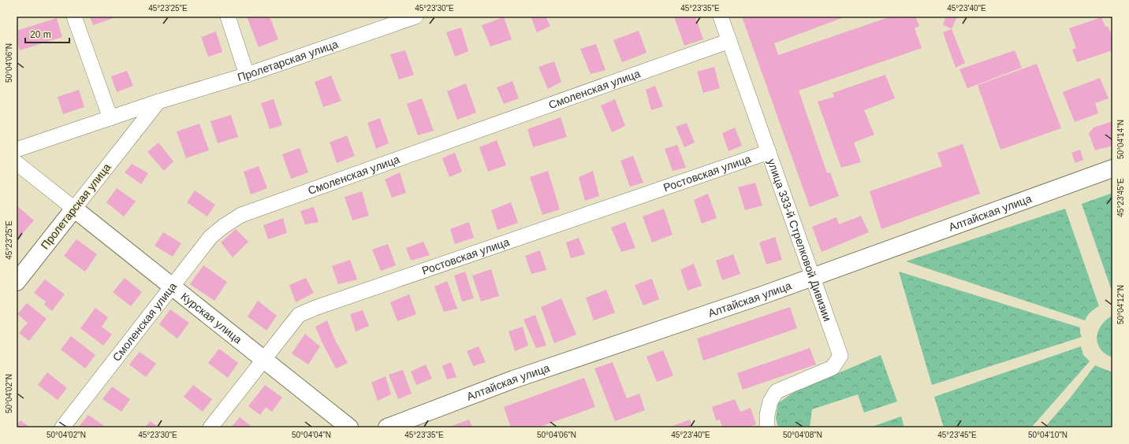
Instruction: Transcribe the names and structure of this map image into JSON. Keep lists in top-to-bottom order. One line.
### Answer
{"streets":{"street":["Пролетарская улица","Смоленская улица","Ростовская улица","Алтайская улица","улица 333-й Стрелковой Дивизии","Курская улица"]},"crossings":[["Пролетарская улица","Курская улица"],["Смоленская улица","улица 333-й Стрелковой Дивизии"],["Смоленская улица","Курская улица"],["Ростовская улица","улица 333-й Стрелковой Дивизии"],["Ростовская улица","Курская улица"],["Алтайская улица","улица 333-й Стрелковой Дивизии"]],"scale_bar":"20 m","coordinates":["45°23'25\"E","45°23'30\"E","45°23'35\"E","45°23'40\"E","50°04'06\"N","50°04'14\"N","45°23'45\"E","50°04'12\"N","50°04'02\"N","50°04'04\"N","50°04'08\"N","50°04'10\"N"]}
